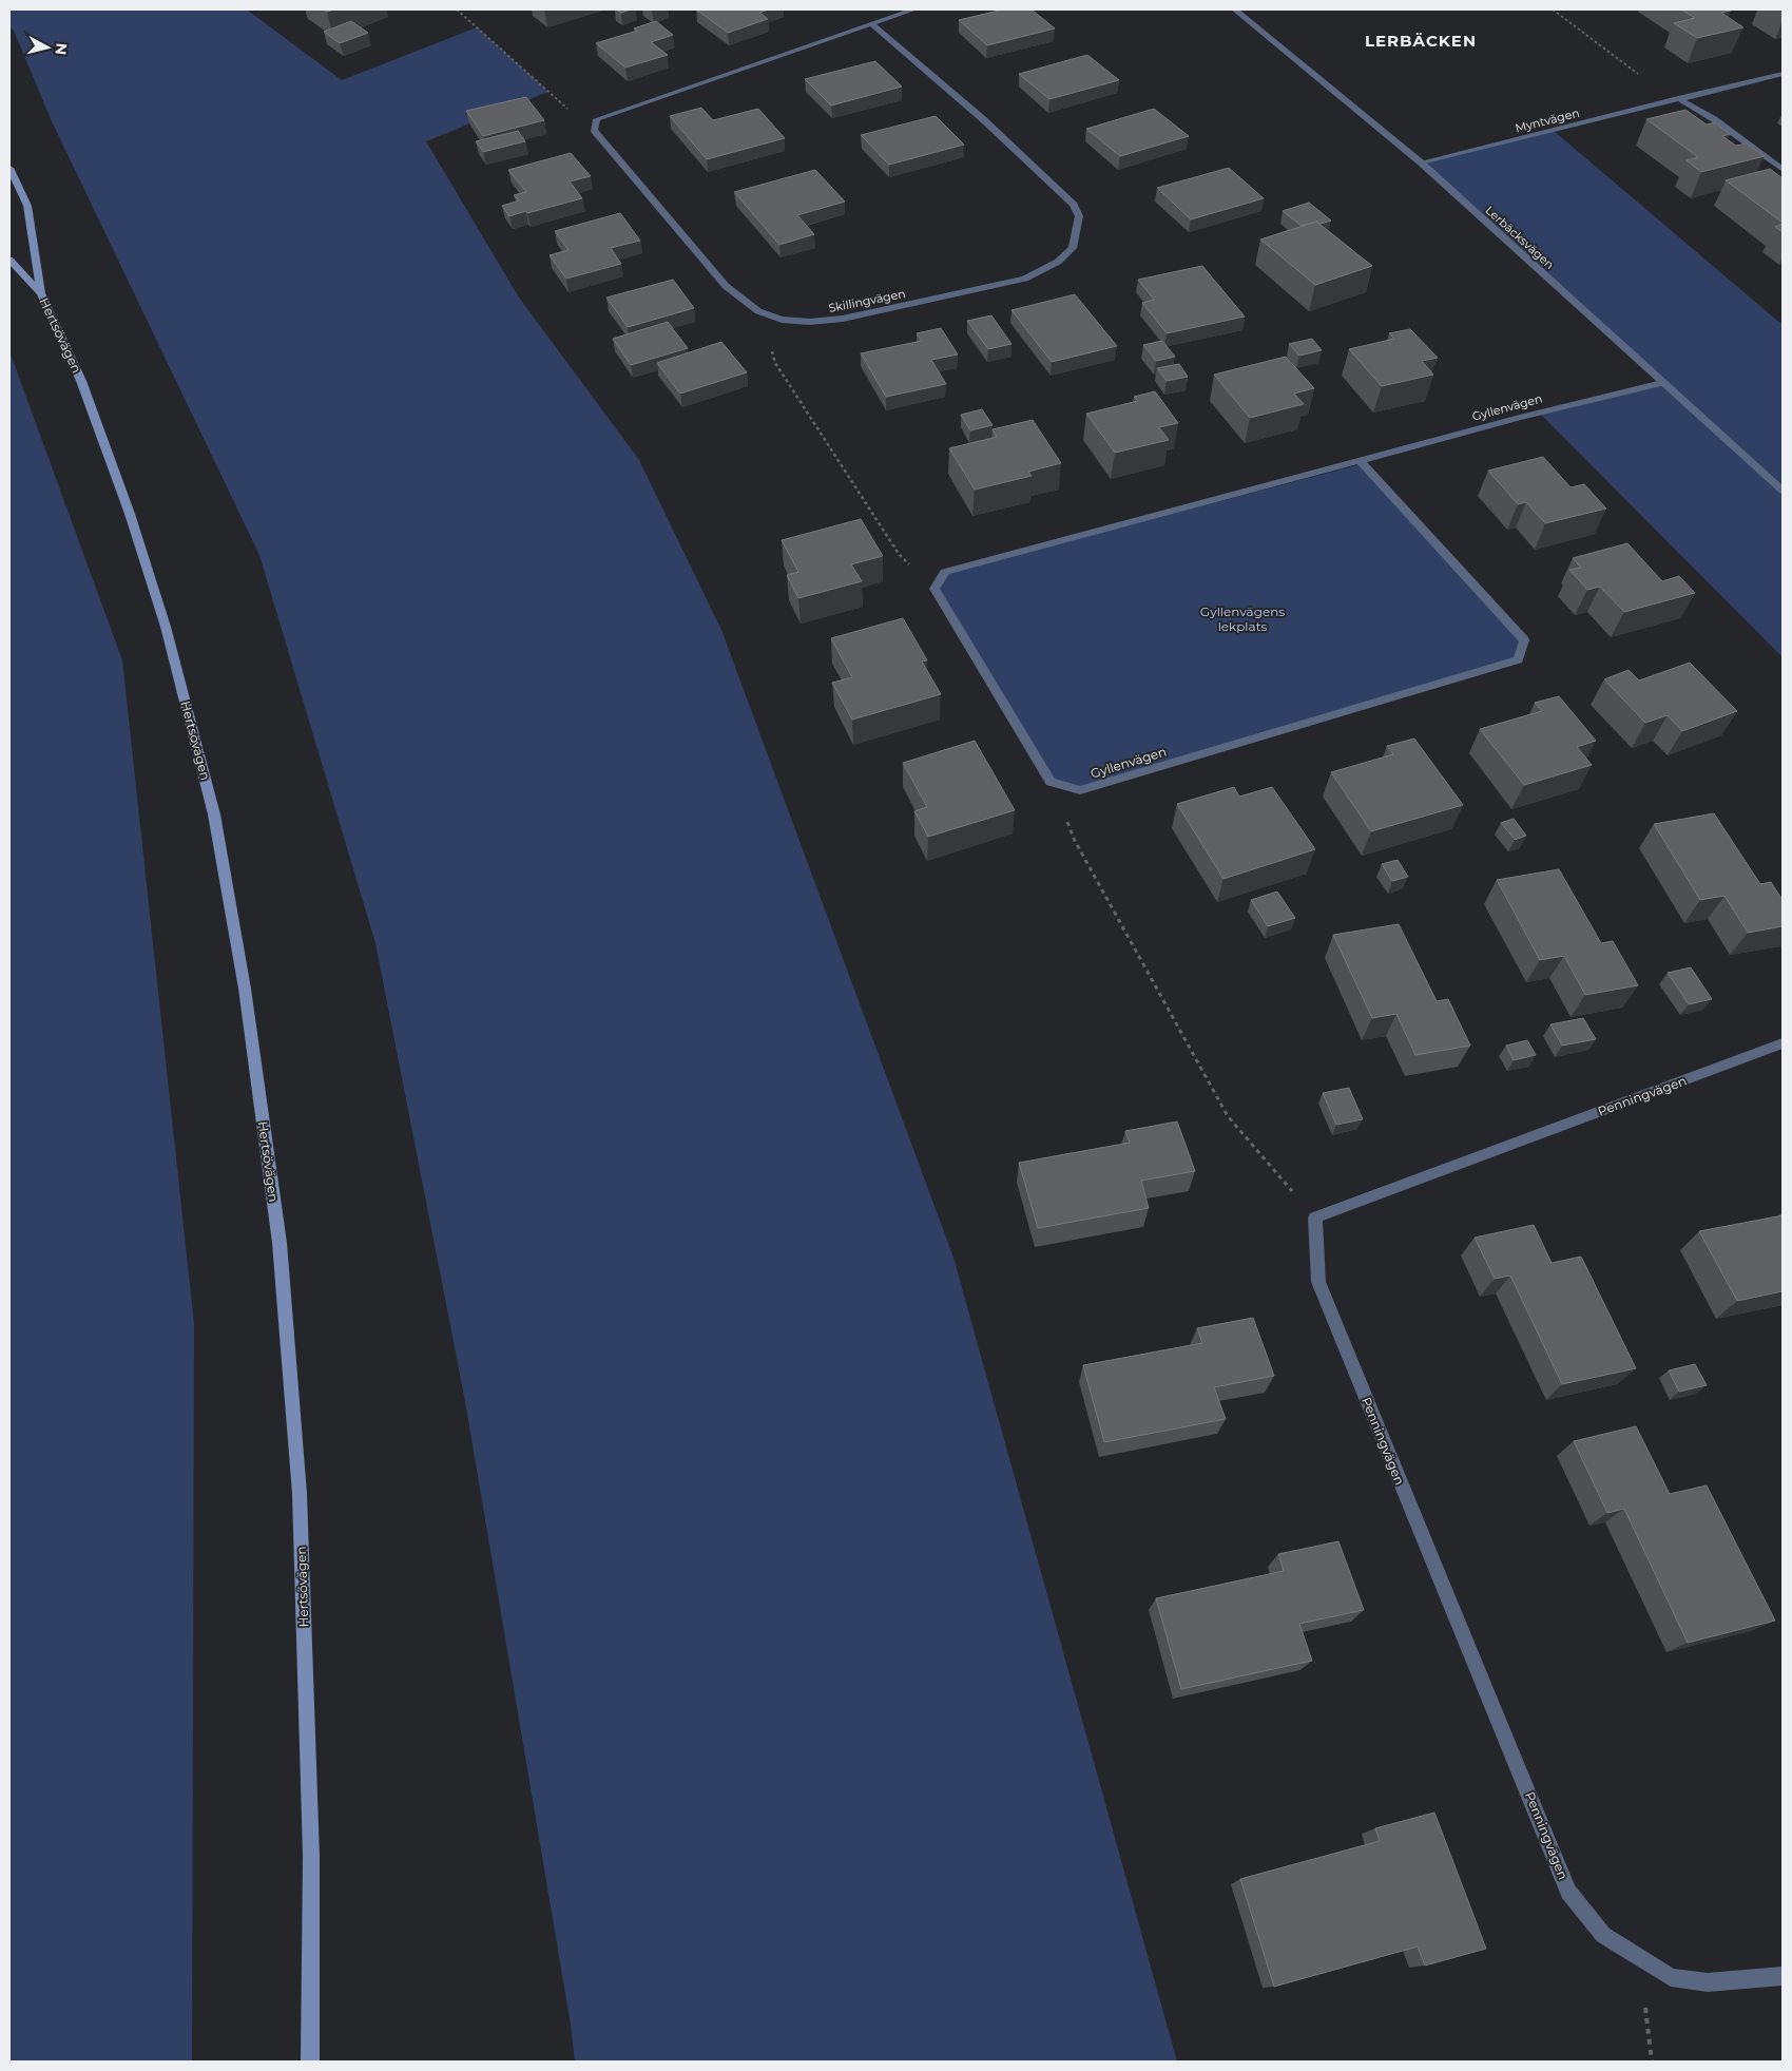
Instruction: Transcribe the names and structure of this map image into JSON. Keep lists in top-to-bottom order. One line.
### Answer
{"streets":{"main road":["Hertsövägen"],"street":["Myntvägen","Lerbäcksvägen","Skillingvägen","Gyllenvägen","Penningvägen"]},"crossings":[["Myntvägen","Lerbäcksvägen"],["Lerbäcksvägen","Gyllenvägen"]],"districts":["LERBÄCKEN"],"parks":["Gyllenvägens lekplats"],"north":"right"}
